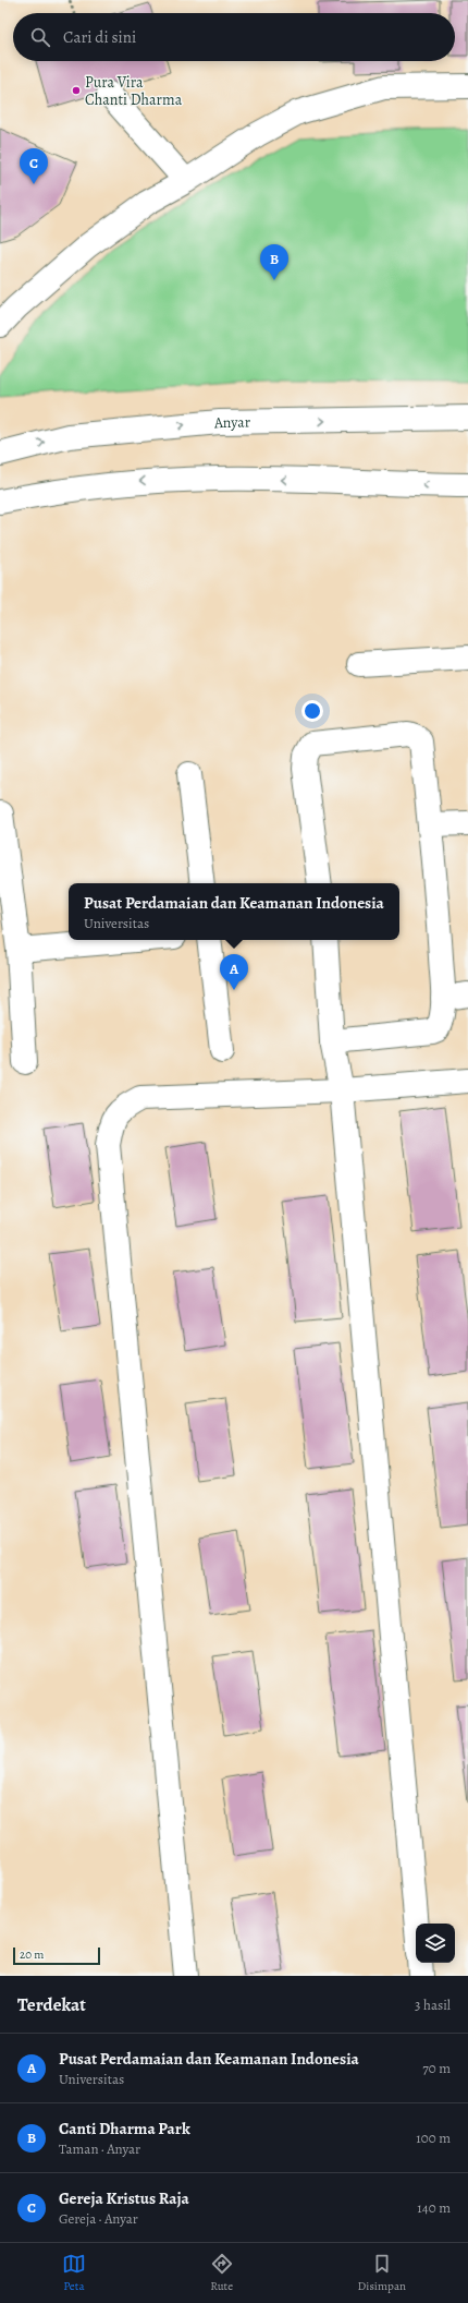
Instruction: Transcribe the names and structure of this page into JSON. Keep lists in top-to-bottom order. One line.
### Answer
{"streets":{"street":["Anyar"]},"places":["Pura Vira Chanti Dharma"],"scale_bar":"20 m","page":{"search":"Cari di sini","pins":["C","B","A"],"popup":["Pusat Perdamaian dan Keamanan Indonesia","Universitas"],"scale":"20 m","heading":["Terdekat","3 hasil"],"list":[{"mark":"A","name":"Pusat Perdamaian dan Keamanan Indonesia","note":"Universitas","value":"70 m"},{"mark":"B","name":"Canti Dharma Park","note":"Taman · Anyar","value":"100 m"},{"mark":"C","name":"Gereja Kristus Raja","note":"Gereja · Anyar","value":"140 m"}],"nav":["Peta","Rute","Disimpan"]}}
